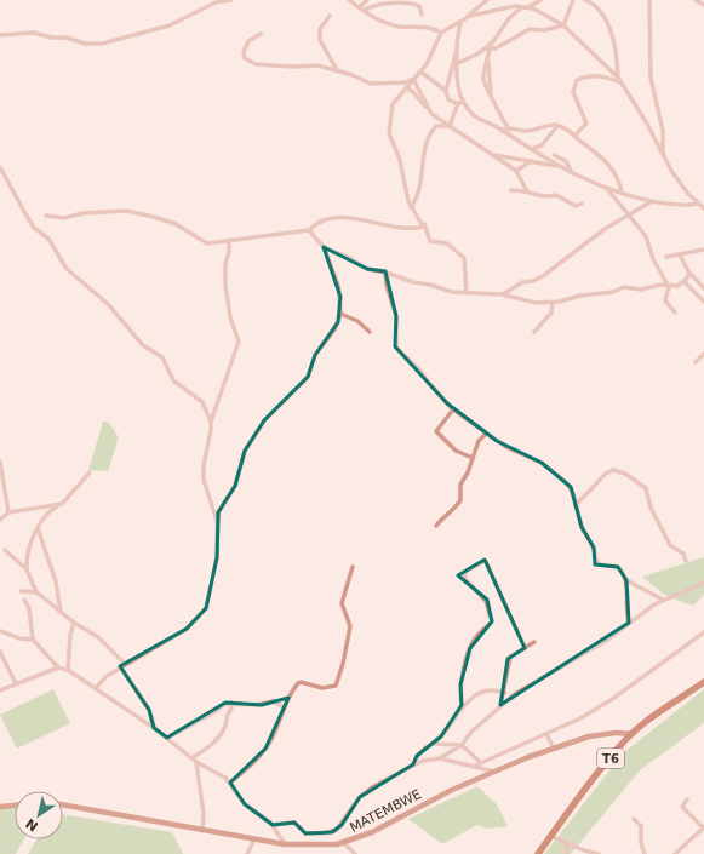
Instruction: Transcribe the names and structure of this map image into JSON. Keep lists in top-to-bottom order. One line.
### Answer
{"streets":{"highway":["T6"],"main road":["MATEMBWE"]},"crossings":[["T6","MATEMBWE"]],"north":"bottom left"}
